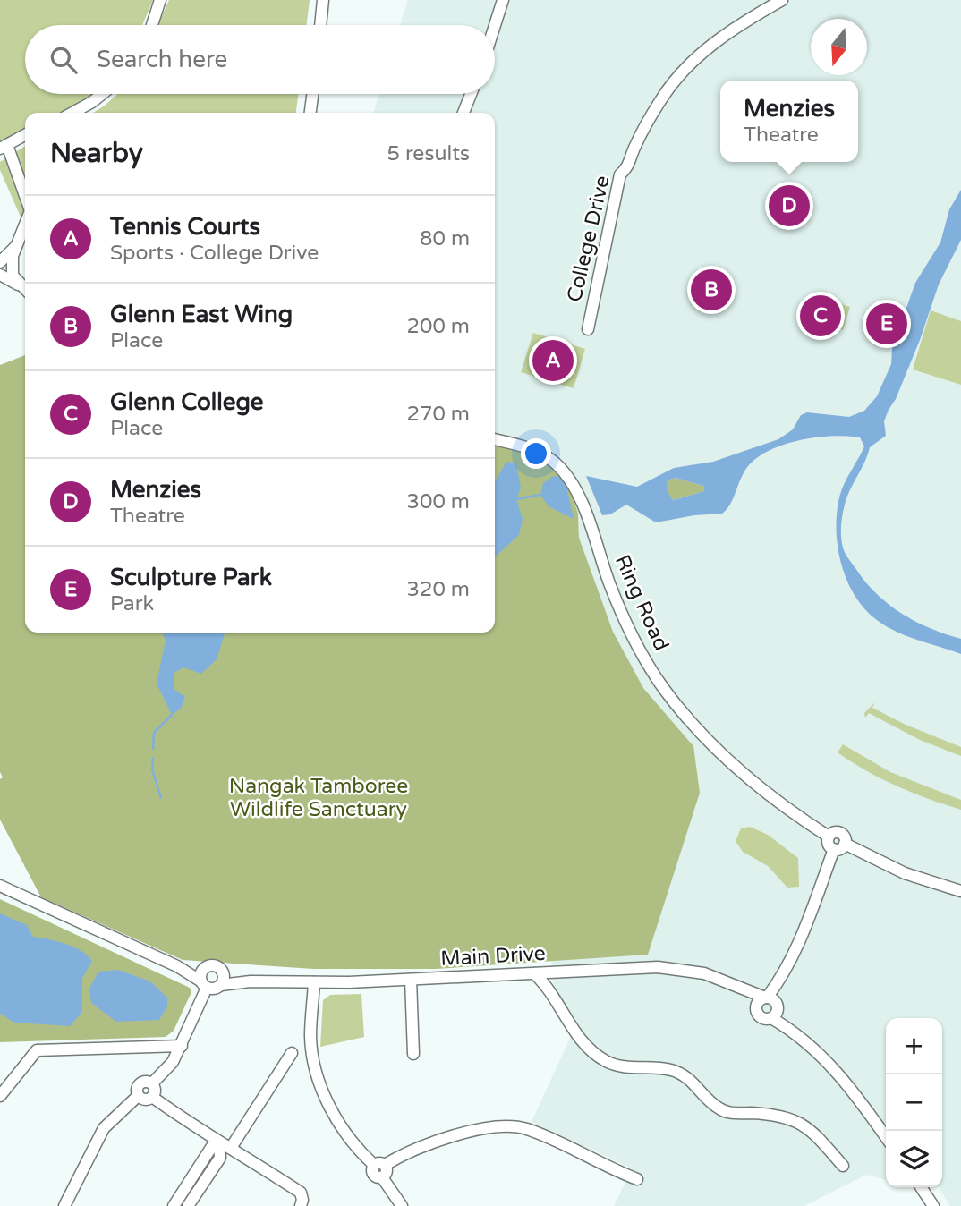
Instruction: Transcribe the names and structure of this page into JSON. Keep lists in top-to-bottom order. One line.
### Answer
{"streets":{"street":["College Drive","Ring Road","Main Drive"]},"parks":["Nangak Tamboree Wildlife Sanctuary"],"north":"bottom","page":{"search":"Search here","popup":["Menzies","Theatre"],"heading":["Nearby","5 results"],"pins":["D","B","C","E","A"],"list":[{"mark":"A","name":"Tennis Courts","note":"Sports · College Drive","value":"80 m"},{"mark":"B","name":"Glenn East Wing","note":"Place","value":"200 m"},{"mark":"C","name":"Glenn College","note":"Place","value":"270 m"},{"mark":"D","name":"Menzies","note":"Theatre","value":"300 m"},{"mark":"E","name":"Sculpture Park","note":"Park","value":"320 m"}],"map_buttons":["+","−"]}}
